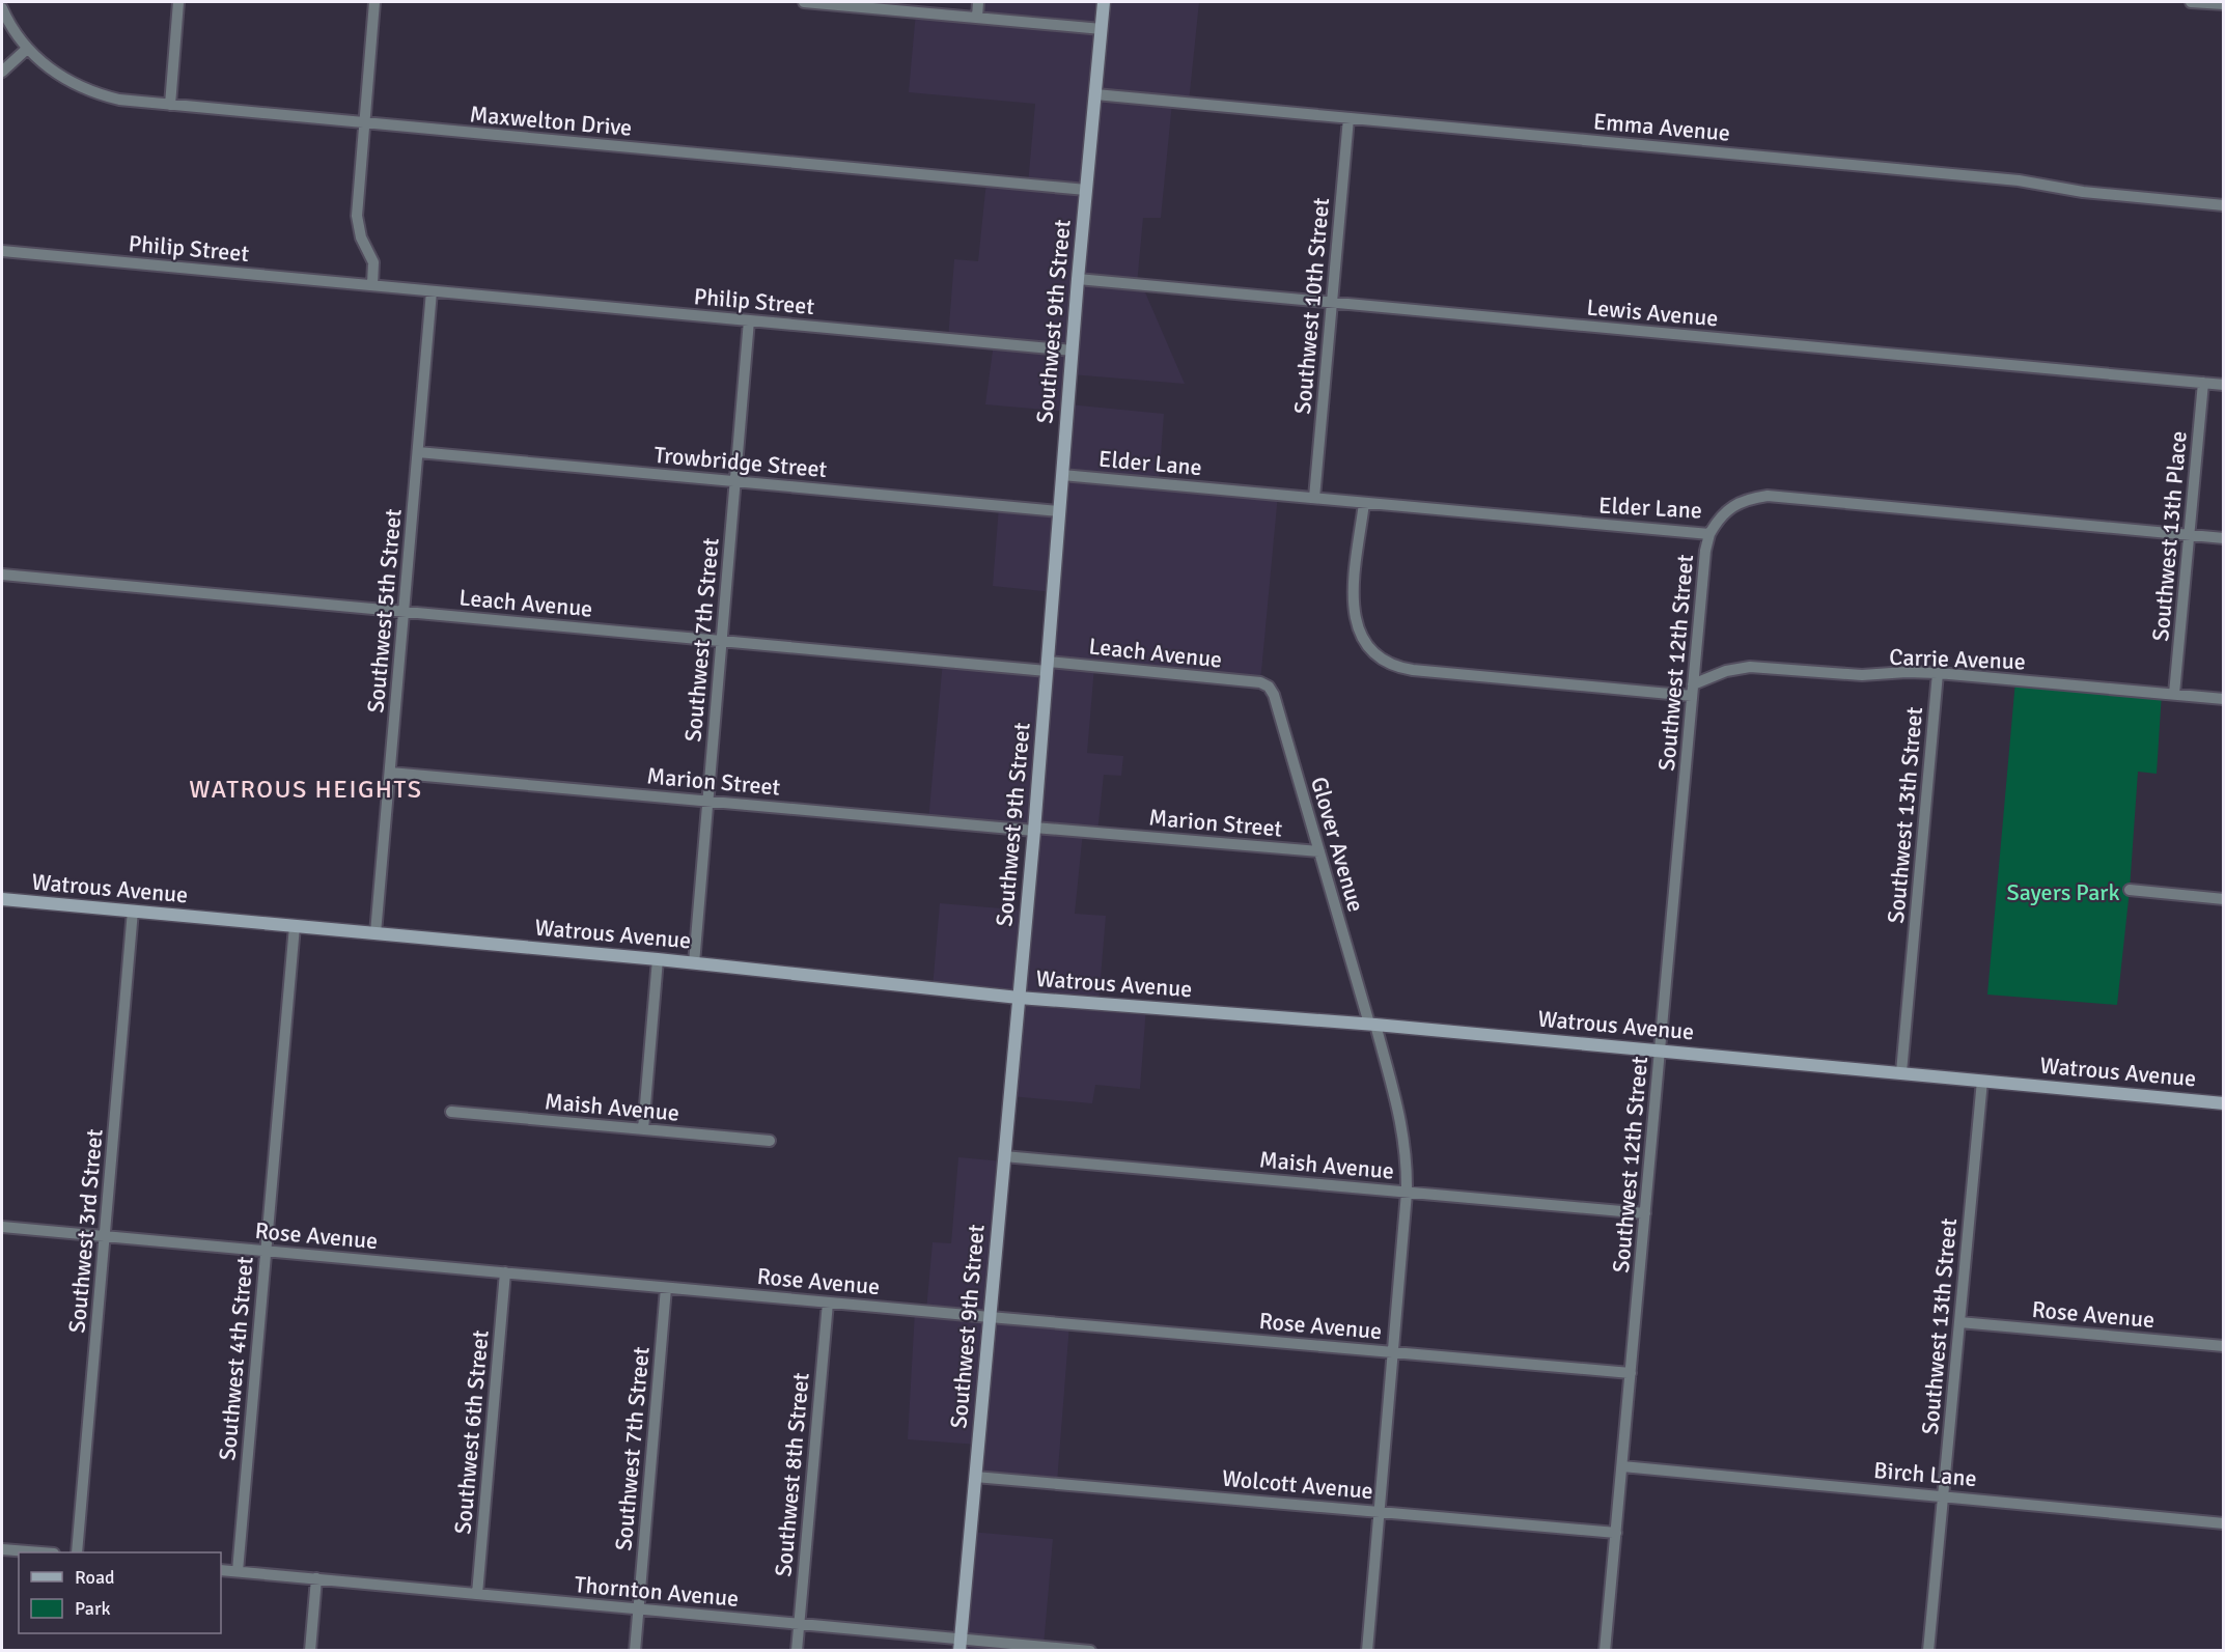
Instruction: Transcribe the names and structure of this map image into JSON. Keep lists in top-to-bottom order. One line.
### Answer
{"streets":{"street":["Maxwelton Drive","Emma Avenue","Philip Street","Southwest 10th Street","Lewis Avenue","Southwest 9th Street","Trowbridge Street","Elder Lane","Southwest 13th Place","Leach Avenue","Southwest 5th Street","Southwest 7th Street","Carrie Avenue","Southwest 12th Street","Marion Street","Southwest 13th Street","Glover Avenue","Watrous Avenue","Maish Avenue","Southwest 3rd Street","Rose Avenue","Southwest 4th Street","Southwest 6th Street","Birch Lane","Southwest 8th Street","Wolcott Avenue","Thornton Avenue"]},"crossings":[["Maxwelton Drive","Southwest 9th Street"],["Emma Avenue","Southwest 10th Street"],["Emma Avenue","Southwest 9th Street"],["Philip Street","Southwest 9th Street"],["Philip Street","Southwest 5th Street"],["Philip Street","Southwest 7th Street"],["Southwest 10th Street","Lewis Avenue"],["Southwest 10th Street","Elder Lane"],["Lewis Avenue","Southwest 9th Street"],["Lewis Avenue","Southwest 13th Place"],["Southwest 9th Street","Trowbridge Street"],["Southwest 9th Street","Elder Lane"],["Southwest 9th Street","Leach Avenue"],["Southwest 9th Street","Marion Street"],["Southwest 9th Street","Watrous Avenue"],["Southwest 9th Street","Maish Avenue"],["Southwest 9th Street","Rose Avenue"],["Southwest 9th Street","Wolcott Avenue"],["Southwest 9th Street","Thornton Avenue"],["Trowbridge Street","Southwest 5th Street"],["Trowbridge Street","Southwest 7th Street"],["Elder Lane","Southwest 13th Place"],["Elder Lane","Carrie Avenue"],["Elder Lane","Southwest 12th Street"],["Southwest 13th Place","Carrie Avenue"],["Leach Avenue","Southwest 5th Street"],["Leach Avenue","Southwest 7th Street"],["Leach Avenue","Glover Avenue"],["Southwest 5th Street","Marion Street"],["Southwest 5th Street","Watrous Avenue"],["Southwest 7th Street","Marion Street"],["Southwest 7th Street","Watrous Avenue"],["Southwest 7th Street","Rose Avenue"],["Southwest 7th Street","Thornton Avenue"],["Carrie Avenue","Southwest 12th Street"],["Carrie Avenue","Southwest 13th Street"],["Southwest 12th Street","Watrous Avenue"],["Southwest 12th Street","Maish Avenue"],["Southwest 12th Street","Rose Avenue"],["Southwest 12th Street","Birch Lane"],["Southwest 12th Street","Wolcott Avenue"],["Marion Street","Glover Avenue"],["Southwest 13th Street","Watrous Avenue"],["Southwest 13th Street","Rose Avenue"],["Southwest 13th Street","Birch Lane"],["Glover Avenue","Watrous Avenue"],["Glover Avenue","Maish Avenue"],["Glover Avenue","Rose Avenue"],["Glover Avenue","Wolcott Avenue"],["Watrous Avenue","Southwest 3rd Street"],["Watrous Avenue","Southwest 4th Street"],["Southwest 3rd Street","Rose Avenue"],["Rose Avenue","Southwest 4th Street"],["Rose Avenue","Southwest 6th Street"],["Rose Avenue","Southwest 8th Street"],["Southwest 4th Street","Thornton Avenue"],["Southwest 6th Street","Thornton Avenue"],["Southwest 8th Street","Thornton Avenue"]],"districts":["WATROUS HEIGHTS"],"parks":["Sayers Park"],"legend":["Road","Park"]}
